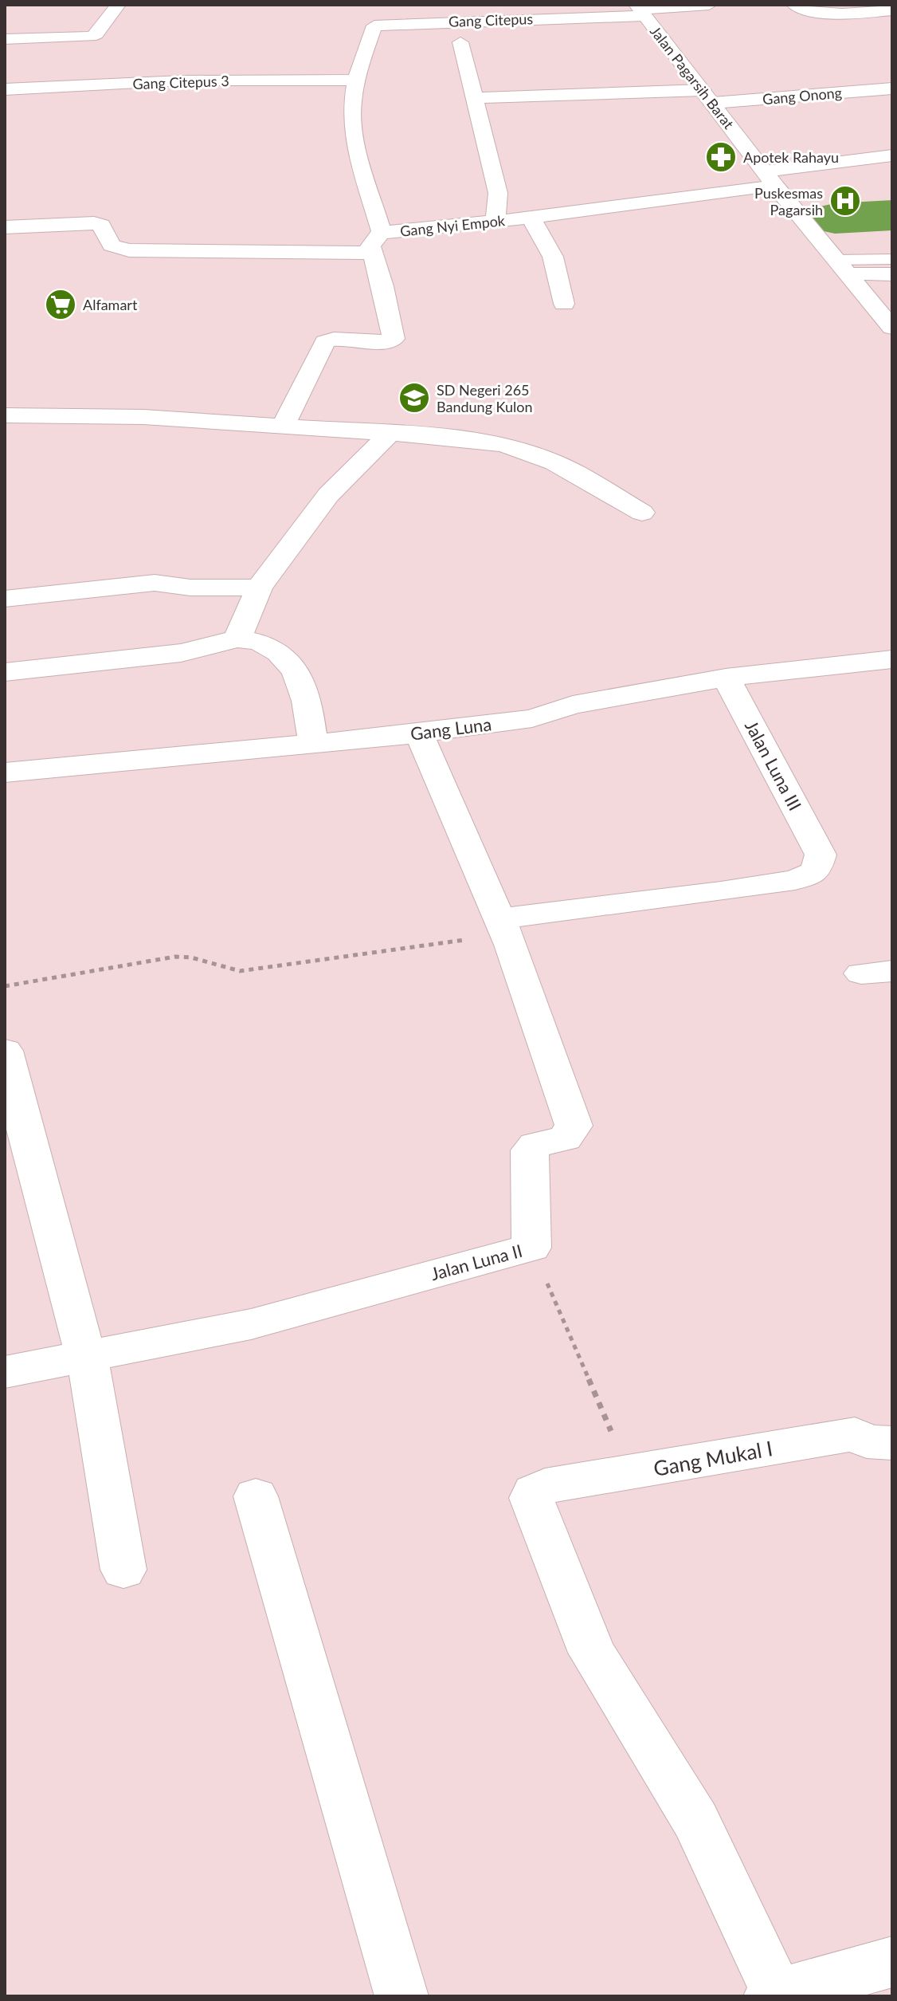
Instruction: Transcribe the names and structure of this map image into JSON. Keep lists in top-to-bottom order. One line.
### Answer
{"streets":{"street":["Gang Citepus","Jalan Pagarsih Barat","Gang Citepus 3","Gang Onong","Gang Nyi Empok","Gang Luna","Jalan Luna III","Jalan Luna II","Gang Mukal I"]},"crossings":[["Gang Citepus","Jalan Pagarsih Barat"],["Jalan Pagarsih Barat","Gang Onong"],["Jalan Pagarsih Barat","Gang Nyi Empok"],["Gang Luna","Jalan Luna III"],["Gang Luna","Jalan Luna II"],["Jalan Luna III","Jalan Luna II"]],"places":{"pharmacy":["Apotek Rahayu"],"hospital":["Puskesmas Pagarsih"],"supermarket":["Alfamart"],"school or university":["SD Negeri 265 Bandung Kulon"]}}
